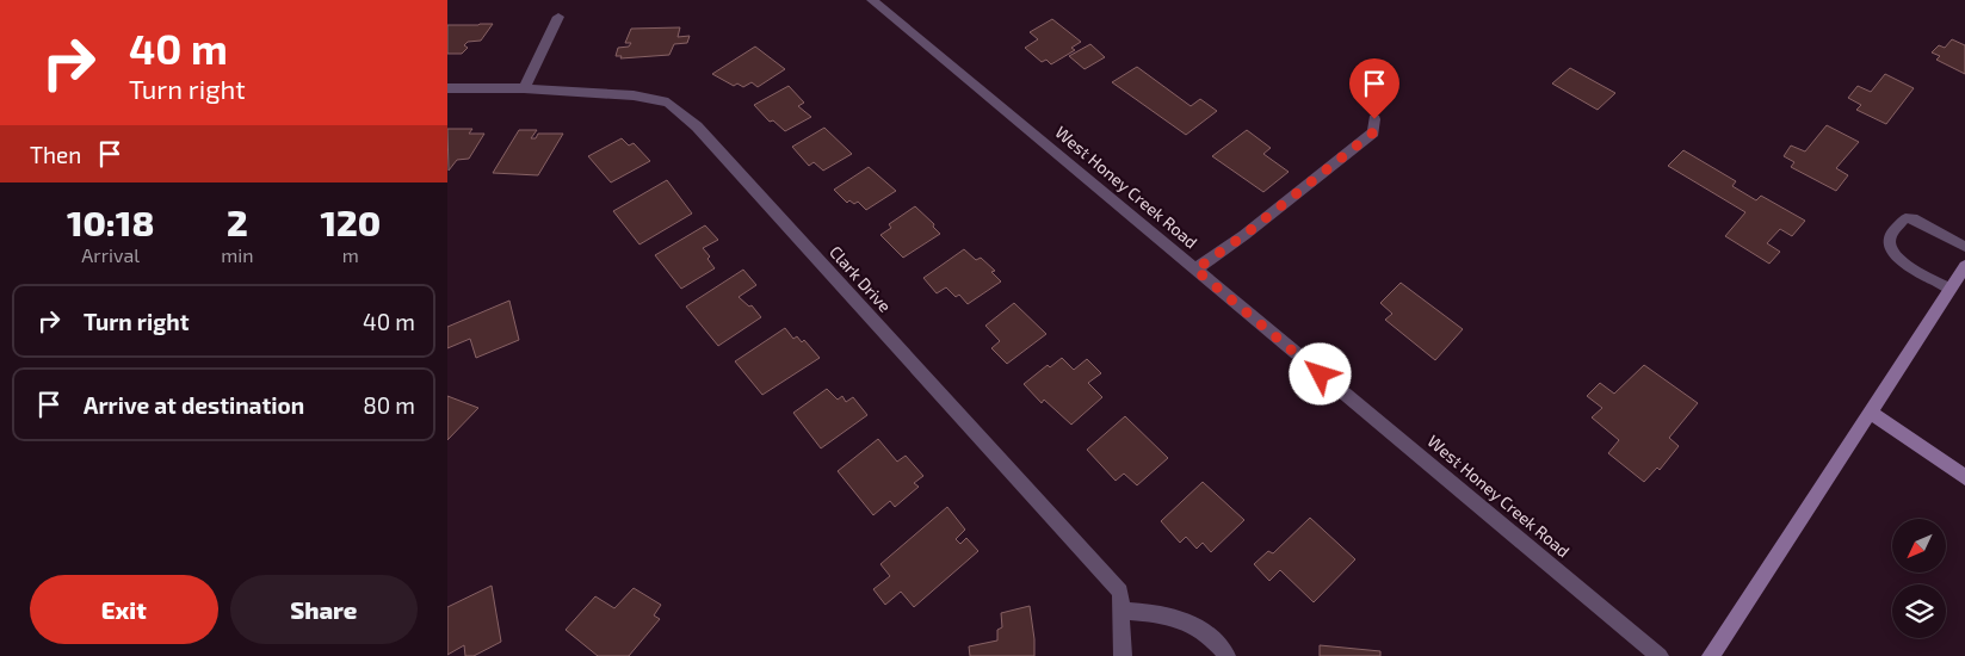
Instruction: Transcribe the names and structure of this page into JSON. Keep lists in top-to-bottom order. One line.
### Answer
{"streets":{"street":["West Honey Creek Road","Clark Drive"]},"north":"bottom left","page":{"turn":["40 m","Turn right"],"then":"Then","eta":["10:18","Arrival","2","min","120","m"],"list":[{"name":"Turn right","value":"40 m"},{"name":"Arrive at destination","value":"80 m"}],"buttons":["Exit","Share"]}}
